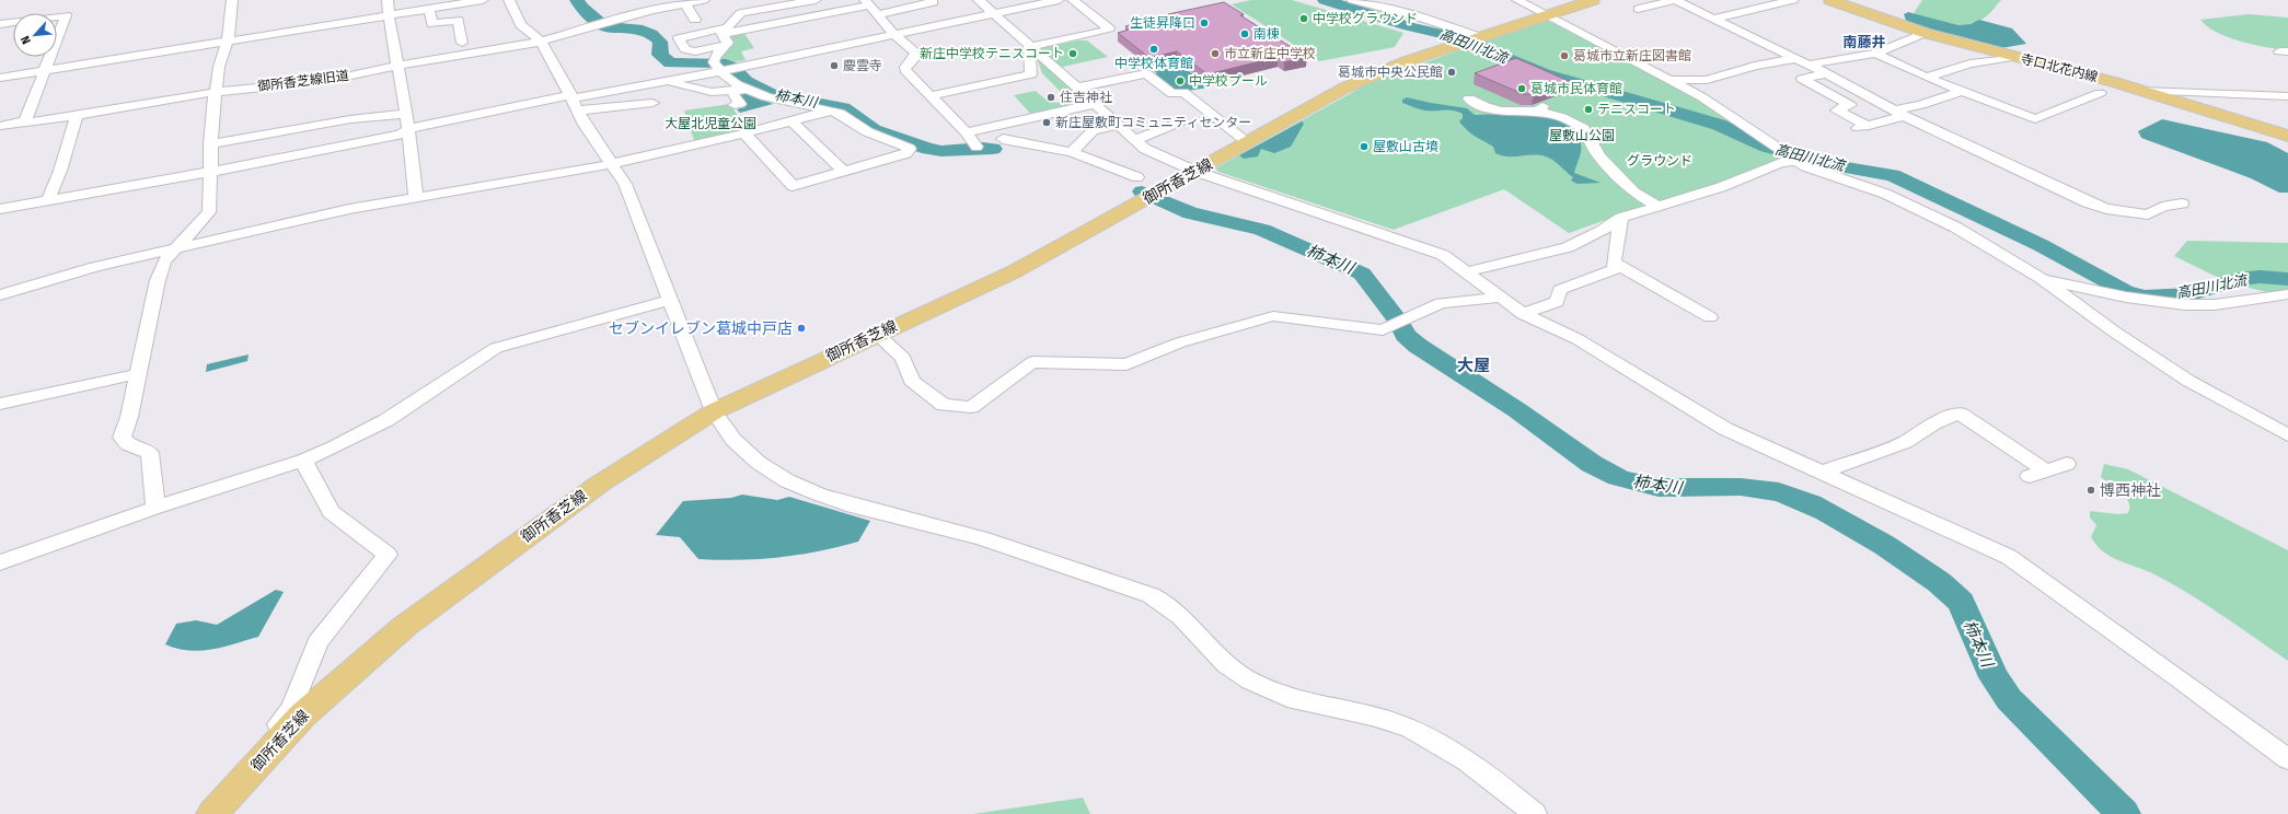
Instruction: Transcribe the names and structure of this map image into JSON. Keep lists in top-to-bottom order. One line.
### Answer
{"streets":{"main road":["寺口北花内線","御所香芝線"],"street":["御所香芝線旧道"]},"districts":["南藤井","大屋"],"water":["高田川北流","柿本川"],"parks":["大屋北児童公園","屋敷山公園","グラウンド"],"places":["中学校グラウンド","生徒昇降口","南棟","中学校体育館","新庄中学校テニスコート","市立新庄中学校","葛城市立新庄図書館","慶雲寺","葛城市中央公民館","中学校プール","葛城市民体育館","住吉神社","テニスコート","新庄屋敷町コミュニティセンター","屋敷山古墳","セブンイレブン葛城中戸店","博西神社"],"north":"bottom left"}
